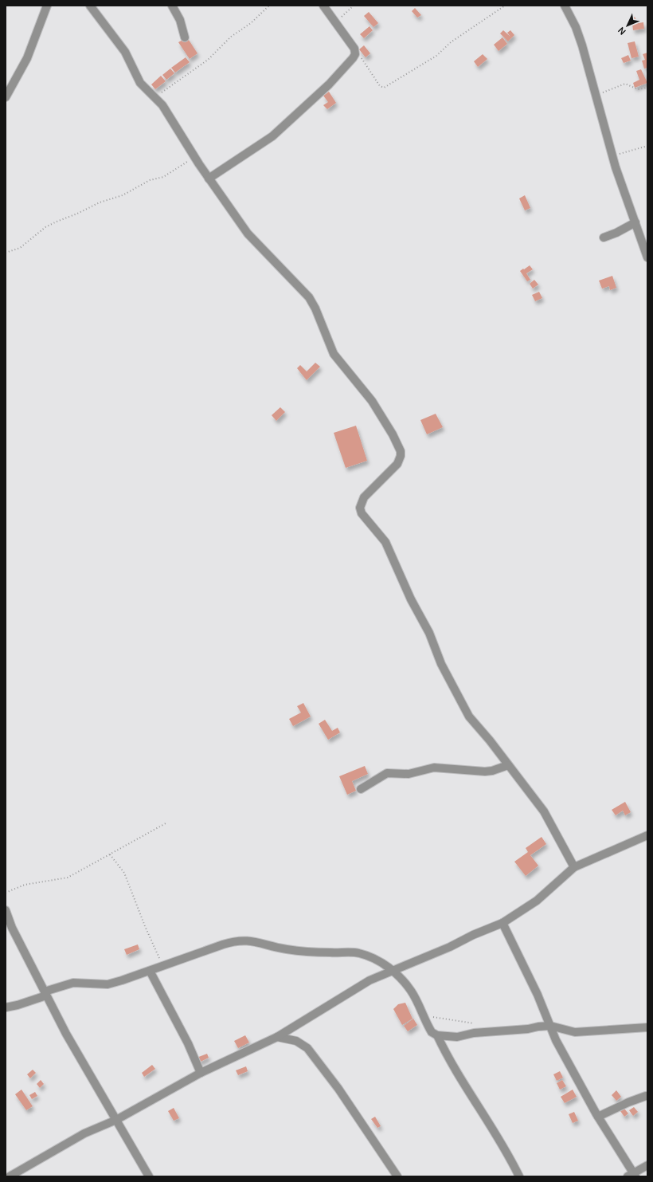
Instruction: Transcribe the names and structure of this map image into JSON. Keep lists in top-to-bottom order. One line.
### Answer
{"north":"bottom left"}
